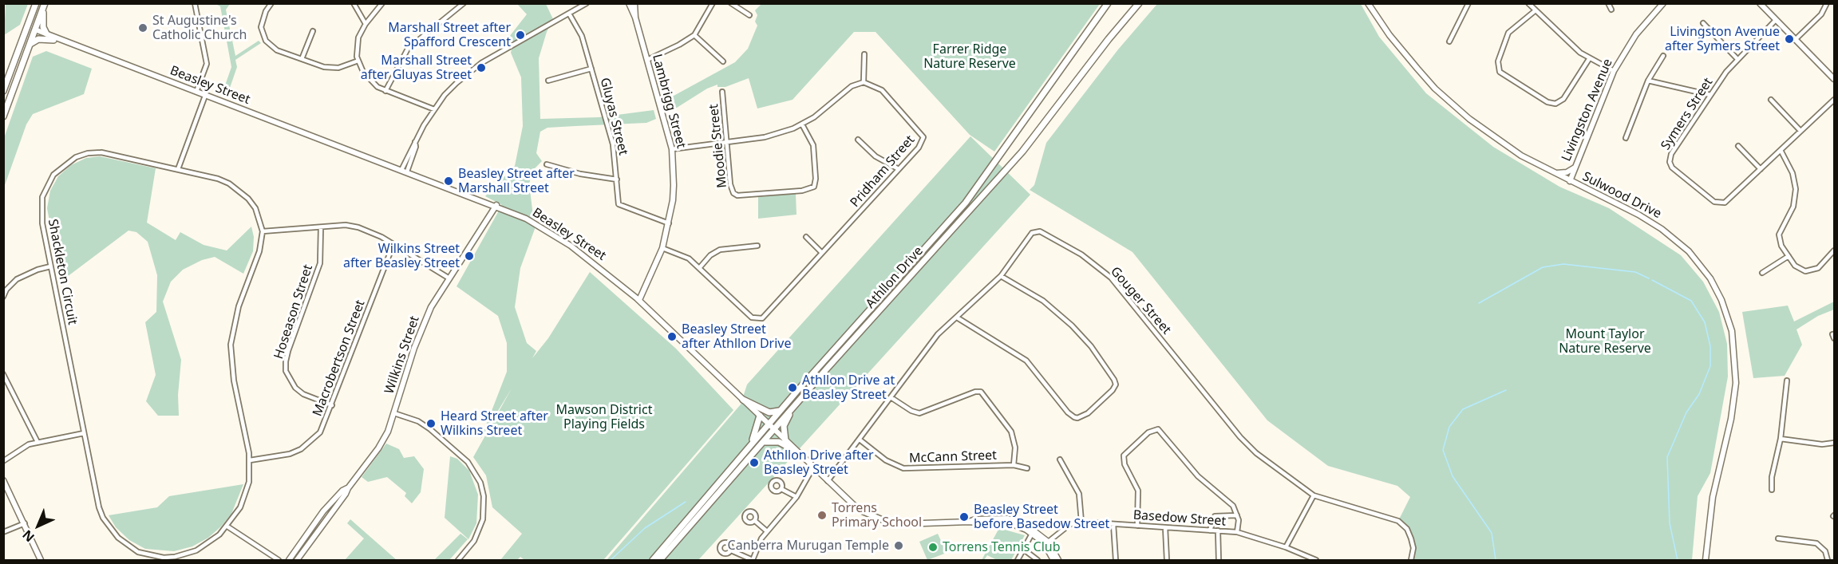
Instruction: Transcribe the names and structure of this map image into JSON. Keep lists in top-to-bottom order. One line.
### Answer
{"streets":{"main road":["Beasley Street","Lambrigg Street","Livingston Avenue","Sulwood Drive","Athllon Drive","Wilkins Street"],"street":["Symers Street","Gluyas Street","Moodie Street","Pridham Street","Shackleton Circuit","Gouger Street","Hoseason Street","Macrobertson Street","McCann Street","Basedow Street"]},"crossings":[["Beasley Street","Lambrigg Street"],["Beasley Street","Athllon Drive"],["Beasley Street","Gouger Street"],["Beasley Street","Wilkins Street"],["Lambrigg Street","Gluyas Street"],["Lambrigg Street","Pridham Street"],["Livingston Avenue","Sulwood Drive"],["Shackleton Circuit","Macrobertson Street"],["Gouger Street","McCann Street"],["Hoseason Street","Macrobertson Street"]],"parks":["Farrer Ridge Nature Reserve","Mount Taylor Nature Reserve","Mawson District Playing Fields"],"places":["St Augustine's Catholic Church","Marshall Street after Spafford Crescent","Livingston Avenue after Symers Street","Marshall Street after Gluyas Street","Beasley Street after Marshall Street","Wilkins Street after Beasley Street","Beasley Street after Athllon Drive","Athllon Drive at Beasley Street","Heard Street after Wilkins Street","Athllon Drive after Beasley Street","Torrens Primary School","Beasley Street before Basedow Street","Canberra Murugan Temple","Torrens Tennis Club"],"north":"bottom left"}
